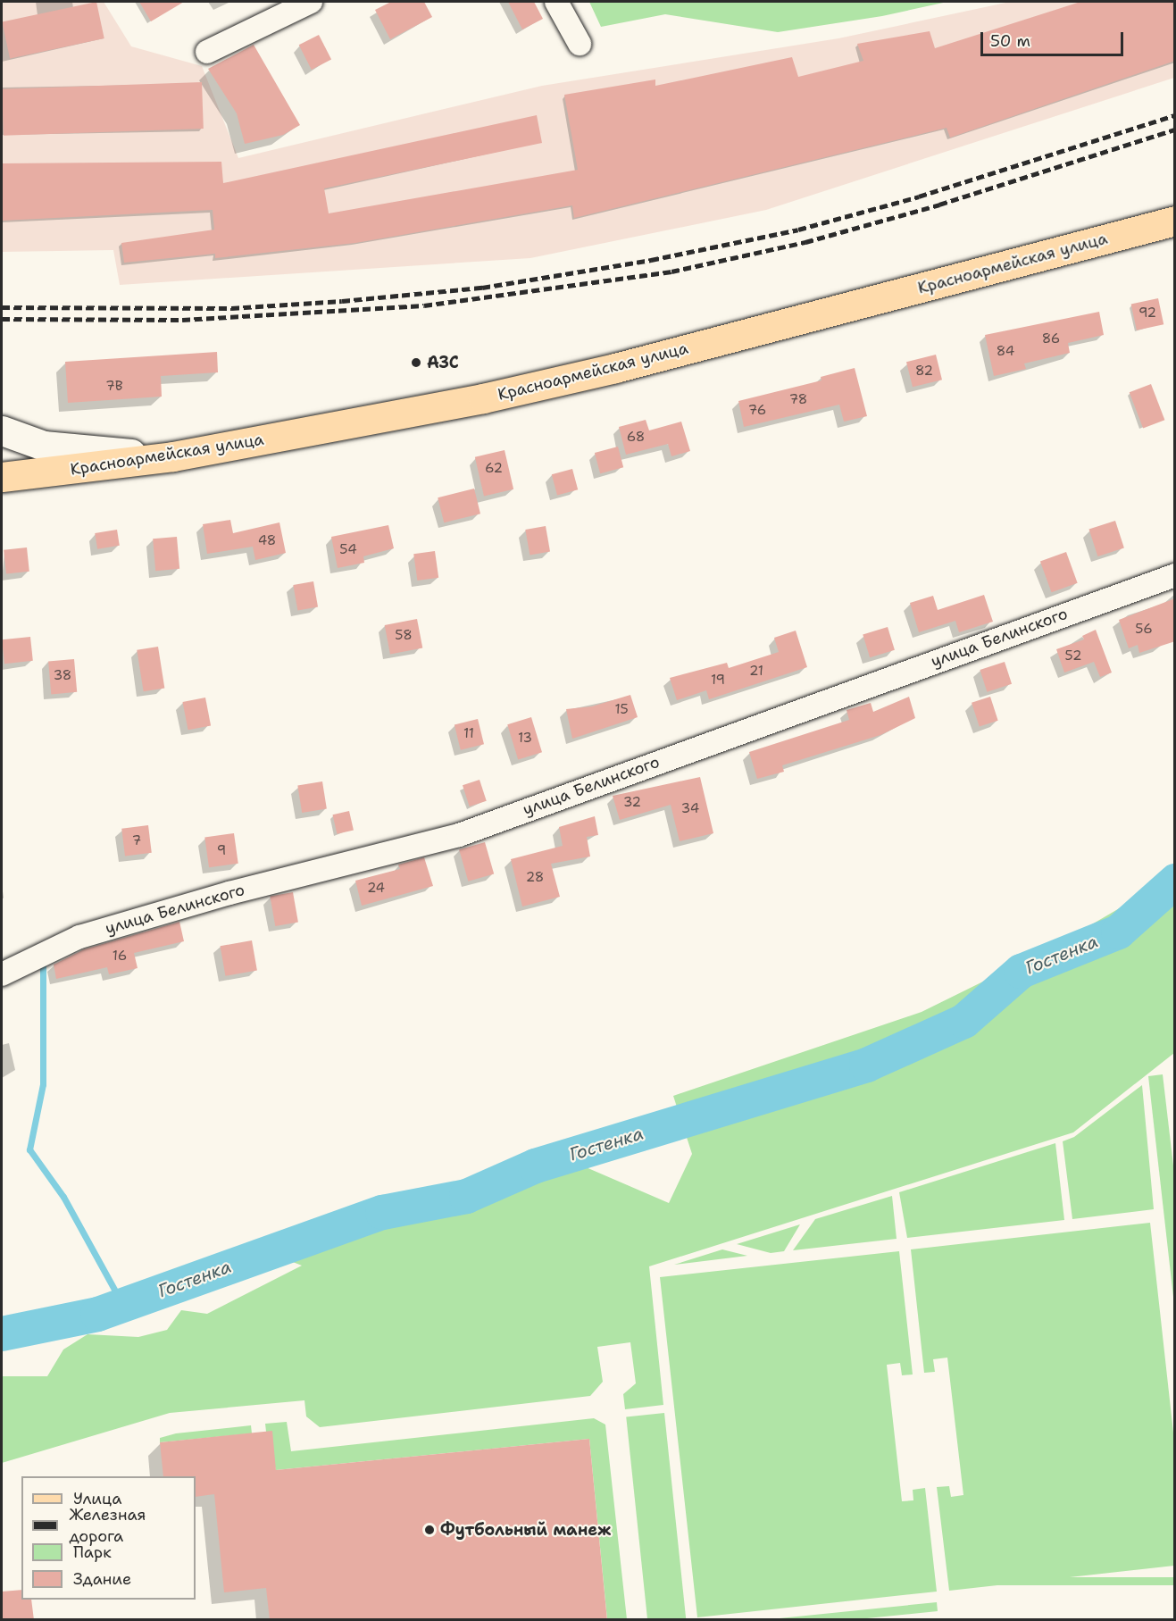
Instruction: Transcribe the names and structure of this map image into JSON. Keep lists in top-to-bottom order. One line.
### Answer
{"streets":{"main road":["Красноармейская улица"],"street":["улица Белинского"]},"water":["Гостенка"],"places":["АЗС","Футбольный манеж"],"house_numbers":["92","86","84","82","7В","78","76","68","62","48","54","56","58","52","21","38","19","15","11","13","32","34","7","9","28","24","16"],"legend":["Улица","Железная дорога","Парк","Здание"],"scale_bar":"50 m"}
